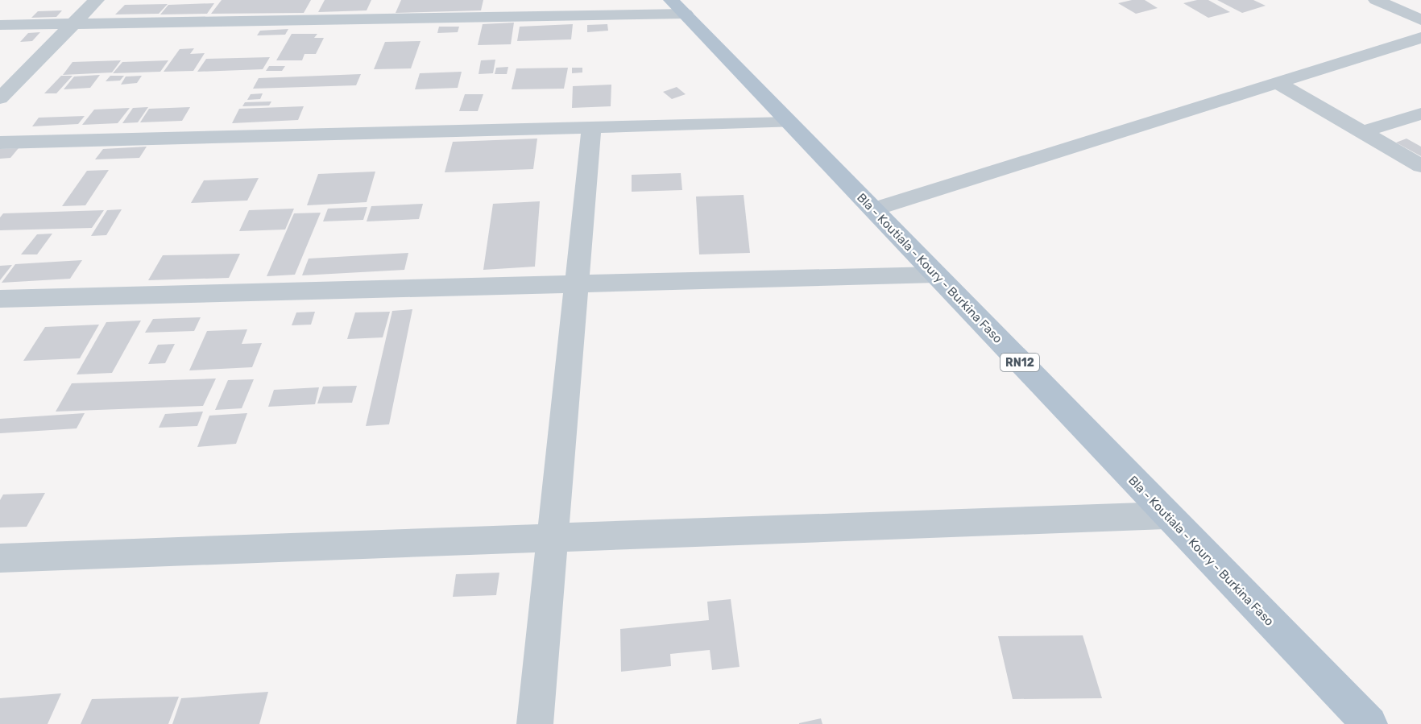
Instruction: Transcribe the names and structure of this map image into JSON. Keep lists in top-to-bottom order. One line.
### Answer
{"streets":{"main road":["Bla - Koutiala - Koury - Burkina Faso","RN12"]}}
